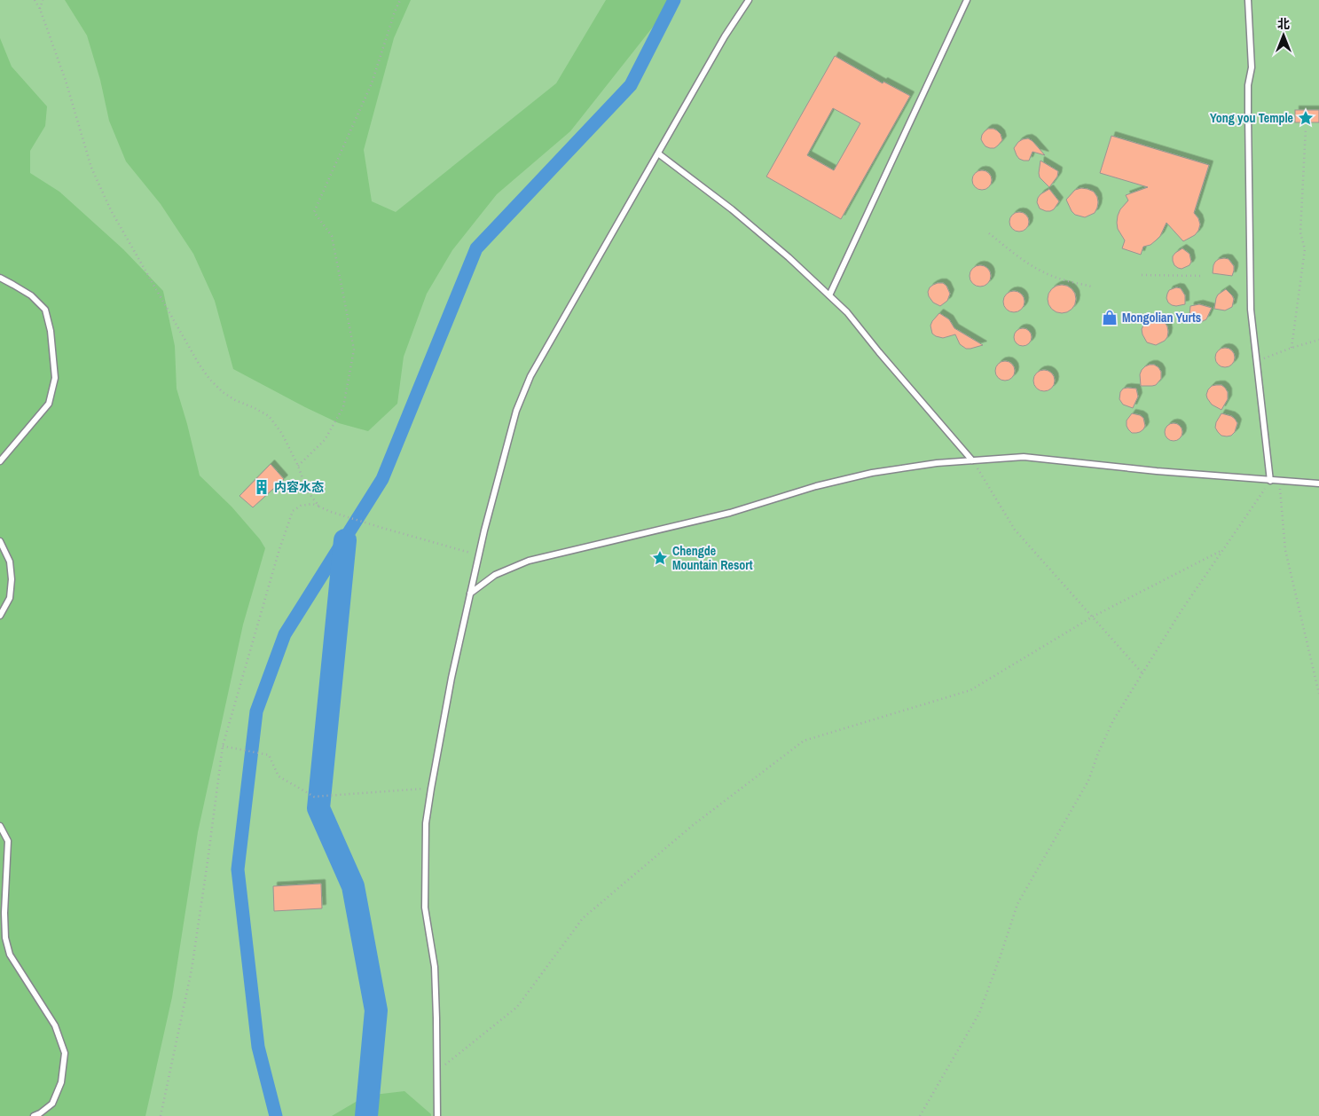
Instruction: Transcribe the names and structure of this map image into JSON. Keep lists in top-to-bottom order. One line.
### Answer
{"places":{"place":["Yong you Temple","Chengde Mountain Resort"],"shop":["Mongolian Yurts"],"building":["内容水态"]},"north":"top"}
